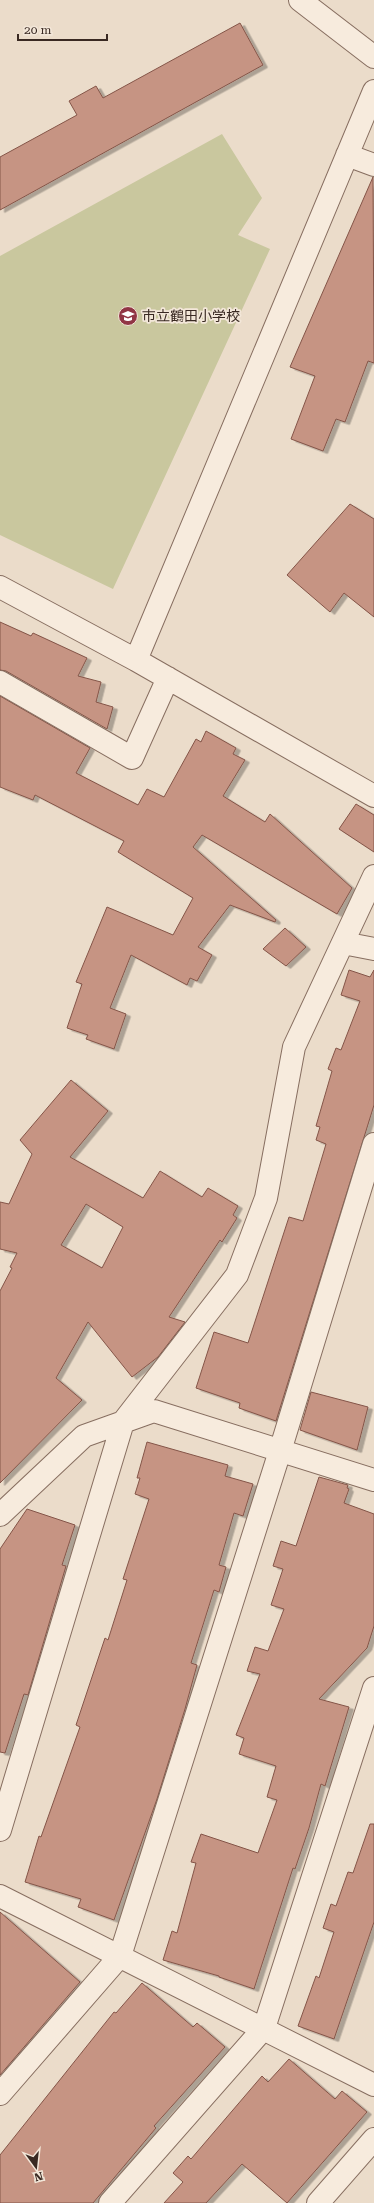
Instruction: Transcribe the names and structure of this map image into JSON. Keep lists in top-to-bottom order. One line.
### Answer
{"places":{"school or university":["市立鶴田小学校"]},"scale_bar":"20 m","north":"bottom"}
